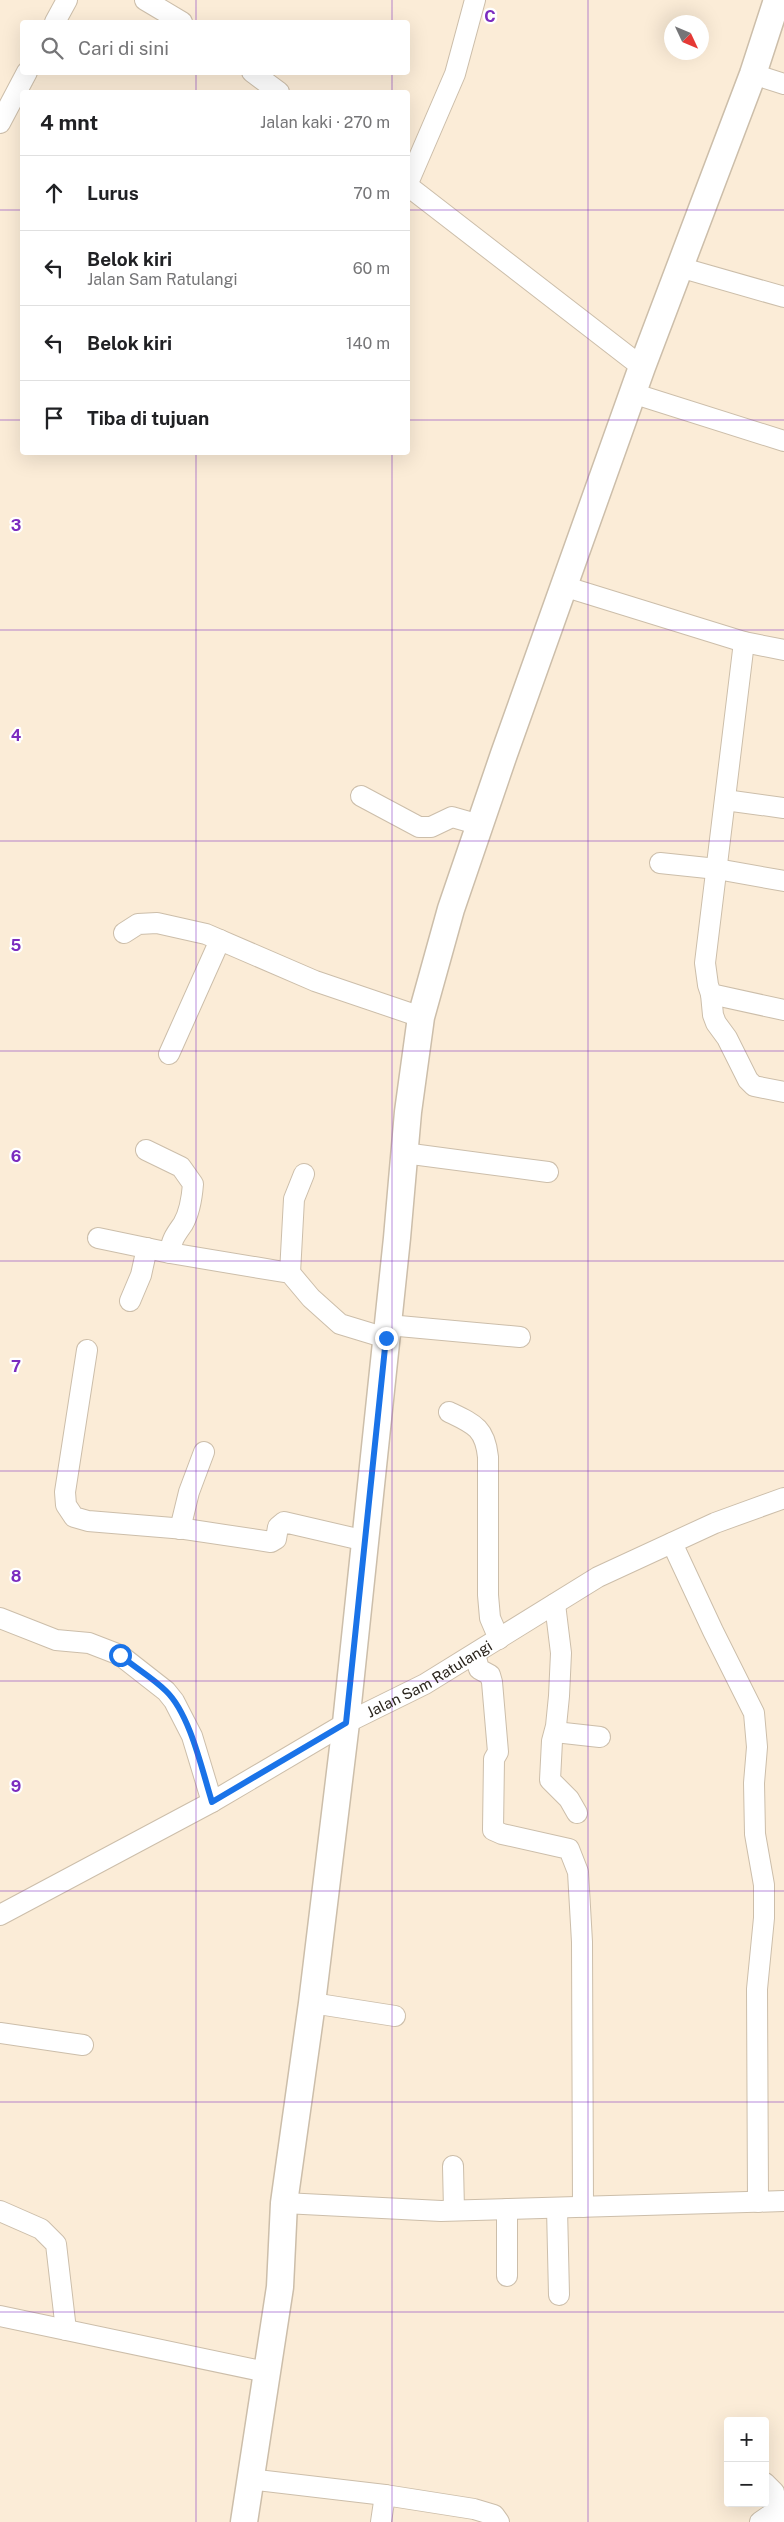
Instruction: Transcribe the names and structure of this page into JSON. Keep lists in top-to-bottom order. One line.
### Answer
{"streets":{"street":["Jalan Sam Ratulangi"]},"north":"bottom right","page":{"search":"Cari di sini","heading":["4 mnt","Jalan kaki · 270 m"],"list":[["Lurus","70 m"],["Belok kiri","Jalan Sam Ratulangi","60 m"],["Belok kiri","140 m"],"Tiba di tujuan"],"map_buttons":["+","−"]},"grid":{"columns":["C"],"rows":["3","4","5","6","7","8","9"]}}
